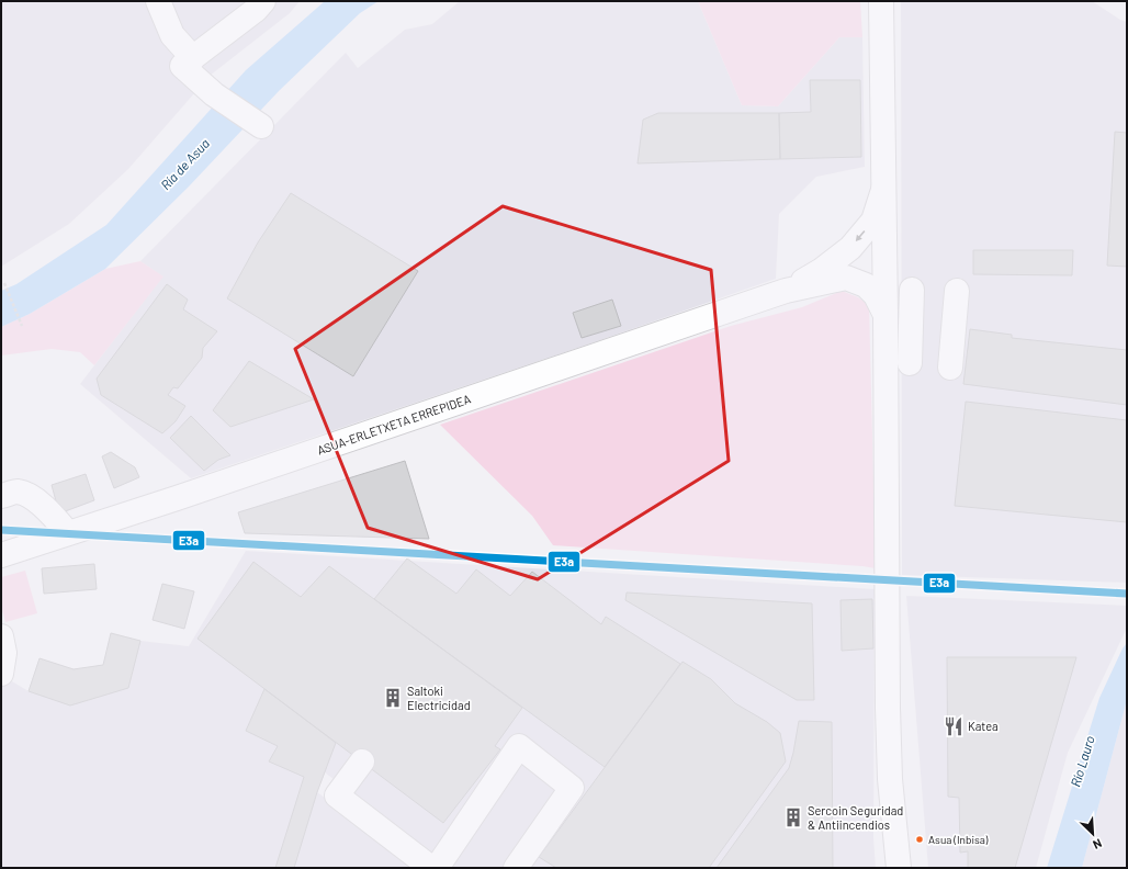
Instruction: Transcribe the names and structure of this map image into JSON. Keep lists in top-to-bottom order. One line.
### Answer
{"streets":{"street":["ASUA-ERLETXETA ERREPIDEA"]},"water":["Ría de Asua","Río Lauro"],"places":{"building":["Saltoki Electricidad","Sercoin Seguridad & Antiincendios"],"restaurant":["Katea"],"other":["Asua (Inbisa)"]},"lines":["transit line E3a"],"north":"bottom right"}
